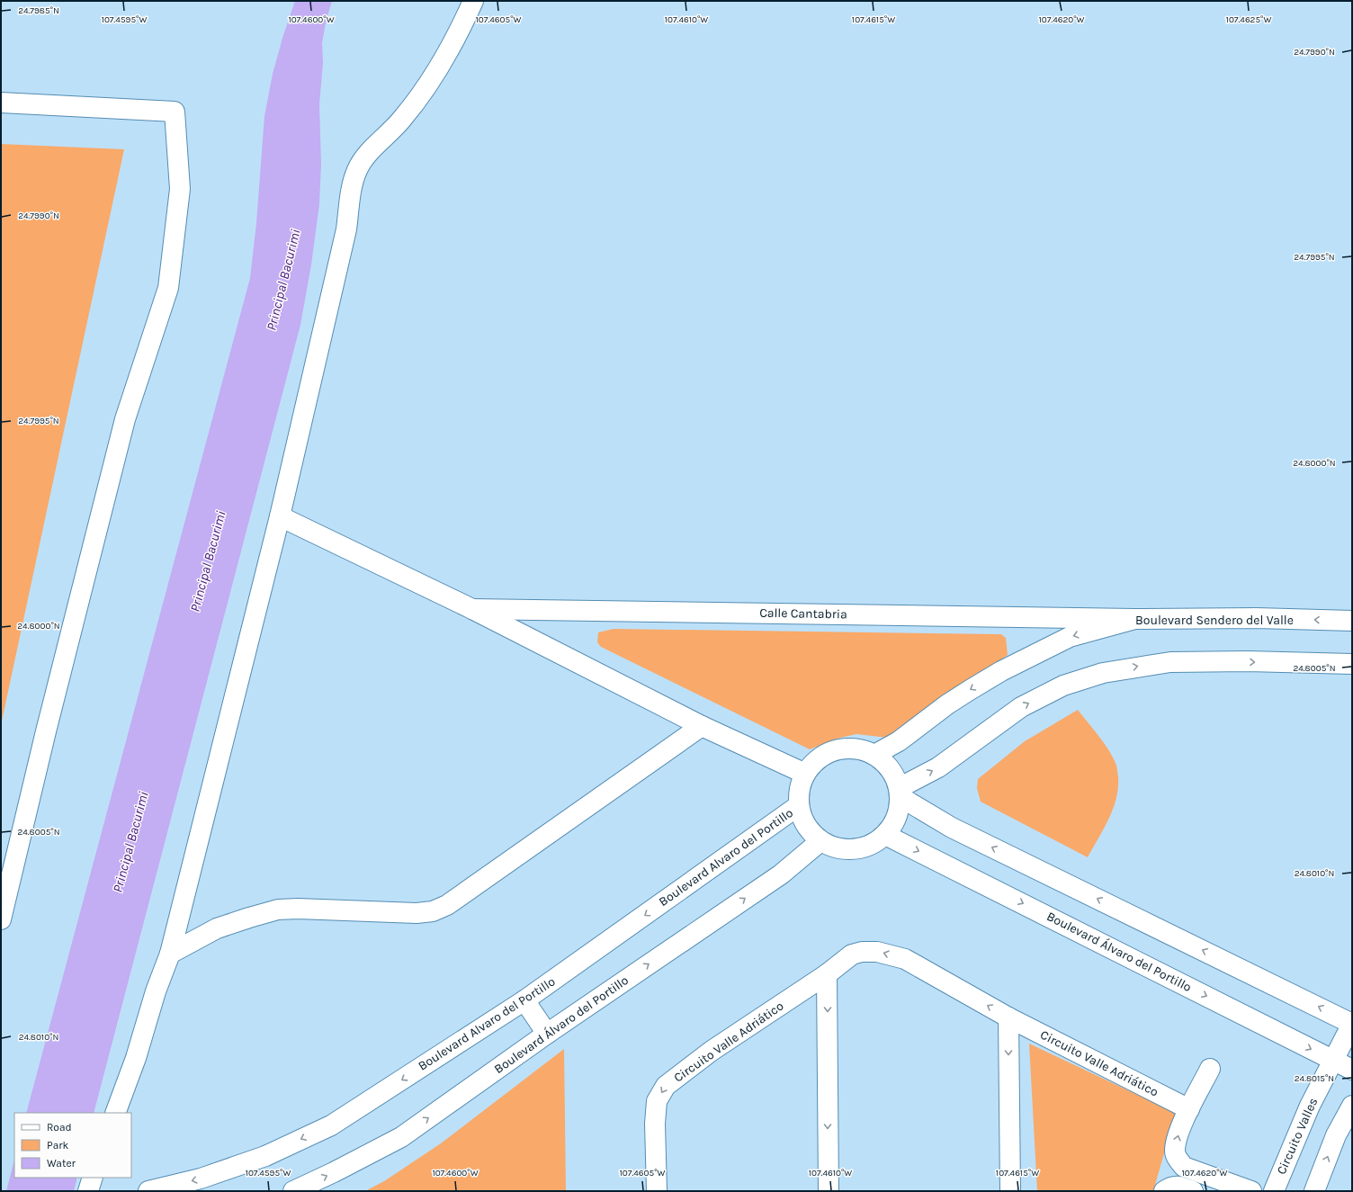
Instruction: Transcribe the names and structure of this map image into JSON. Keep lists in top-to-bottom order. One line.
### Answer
{"streets":{"street":["Calle Cantabria","Boulevard Sendero del Valle","Boulevard Alvaro del Portillo","Boulevard Álvaro del Portillo","Circuito Valle Adriático","Circuito Valles"]},"crossings":[["Calle Cantabria","Boulevard Sendero del Valle"],["Boulevard Sendero del Valle","Boulevard Alvaro del Portillo"],["Boulevard Sendero del Valle","Boulevard Álvaro del Portillo"],["Boulevard Alvaro del Portillo","Boulevard Álvaro del Portillo"],["Boulevard Álvaro del Portillo","Circuito Valles"]],"water":["Principal Bacurimi"],"legend":["Road","Park","Water"],"coordinates":["24.7985°N","107.4595°W","107.4600°W","107.4605°W","107.4610°W","107.4615°W","107.4620°W","107.4625°W","24.7990°N","24.7995°N","24.8000°N","24.8005°N","24.8010°N","24.8015°N"]}
